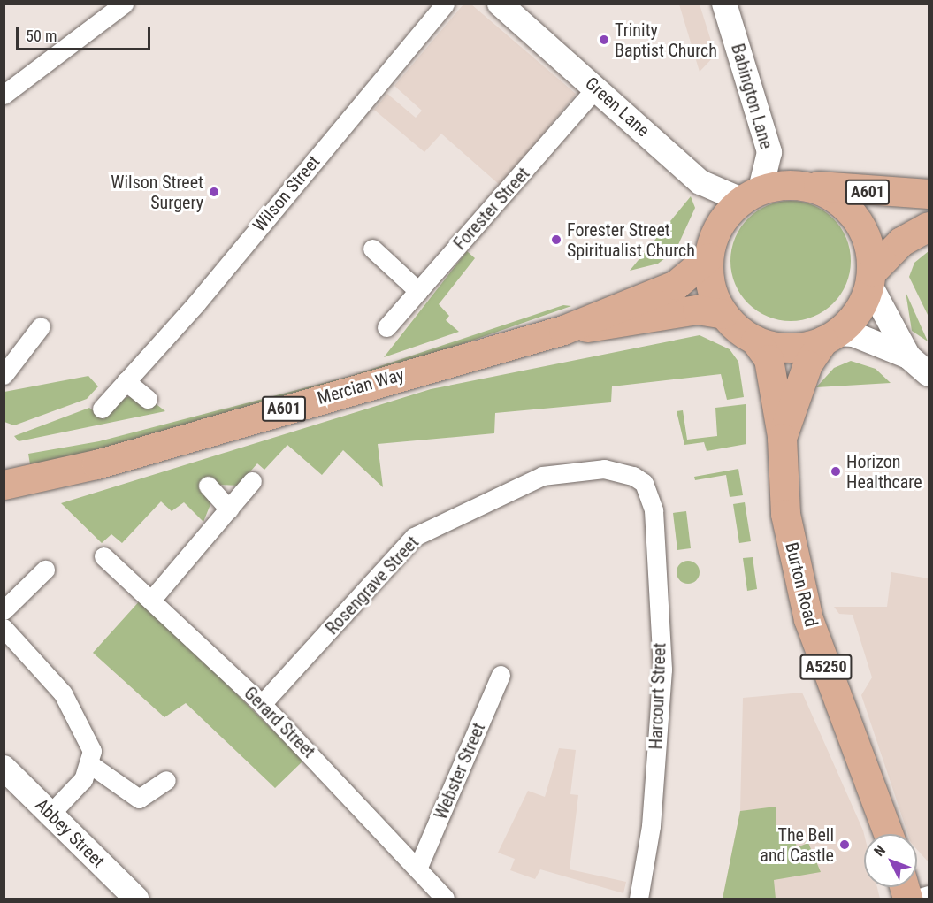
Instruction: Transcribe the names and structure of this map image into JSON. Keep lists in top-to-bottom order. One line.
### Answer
{"streets":{"main road":["A601","Mercian Way","Burton Road","A5250"],"street":["Babington Lane","Green Lane","Wilson Street","Forester Street","Rosengrave Street","Harcourt Street","Gerard Street","Webster Street","Abbey Street"]},"crossings":[["Babington Lane","Green Lane"],["Babington Lane","A601"],["Babington Lane","Mercian Way"],["Babington Lane","Burton Road"],["Green Lane","A601"],["Green Lane","Forester Street"],["Green Lane","Mercian Way"],["Green Lane","Burton Road"],["A601","Mercian Way"],["A601","Burton Road"],["Mercian Way","Burton Road"],["Rosengrave Street","Harcourt Street"],["Rosengrave Street","Gerard Street"],["Gerard Street","Webster Street"]],"places":["Trinity Baptist Church","Wilson Street Surgery","Forester Street Spiritualist Church","Horizon Healthcare","The Bell and Castle"],"scale_bar":"50 m","north":"top left"}
